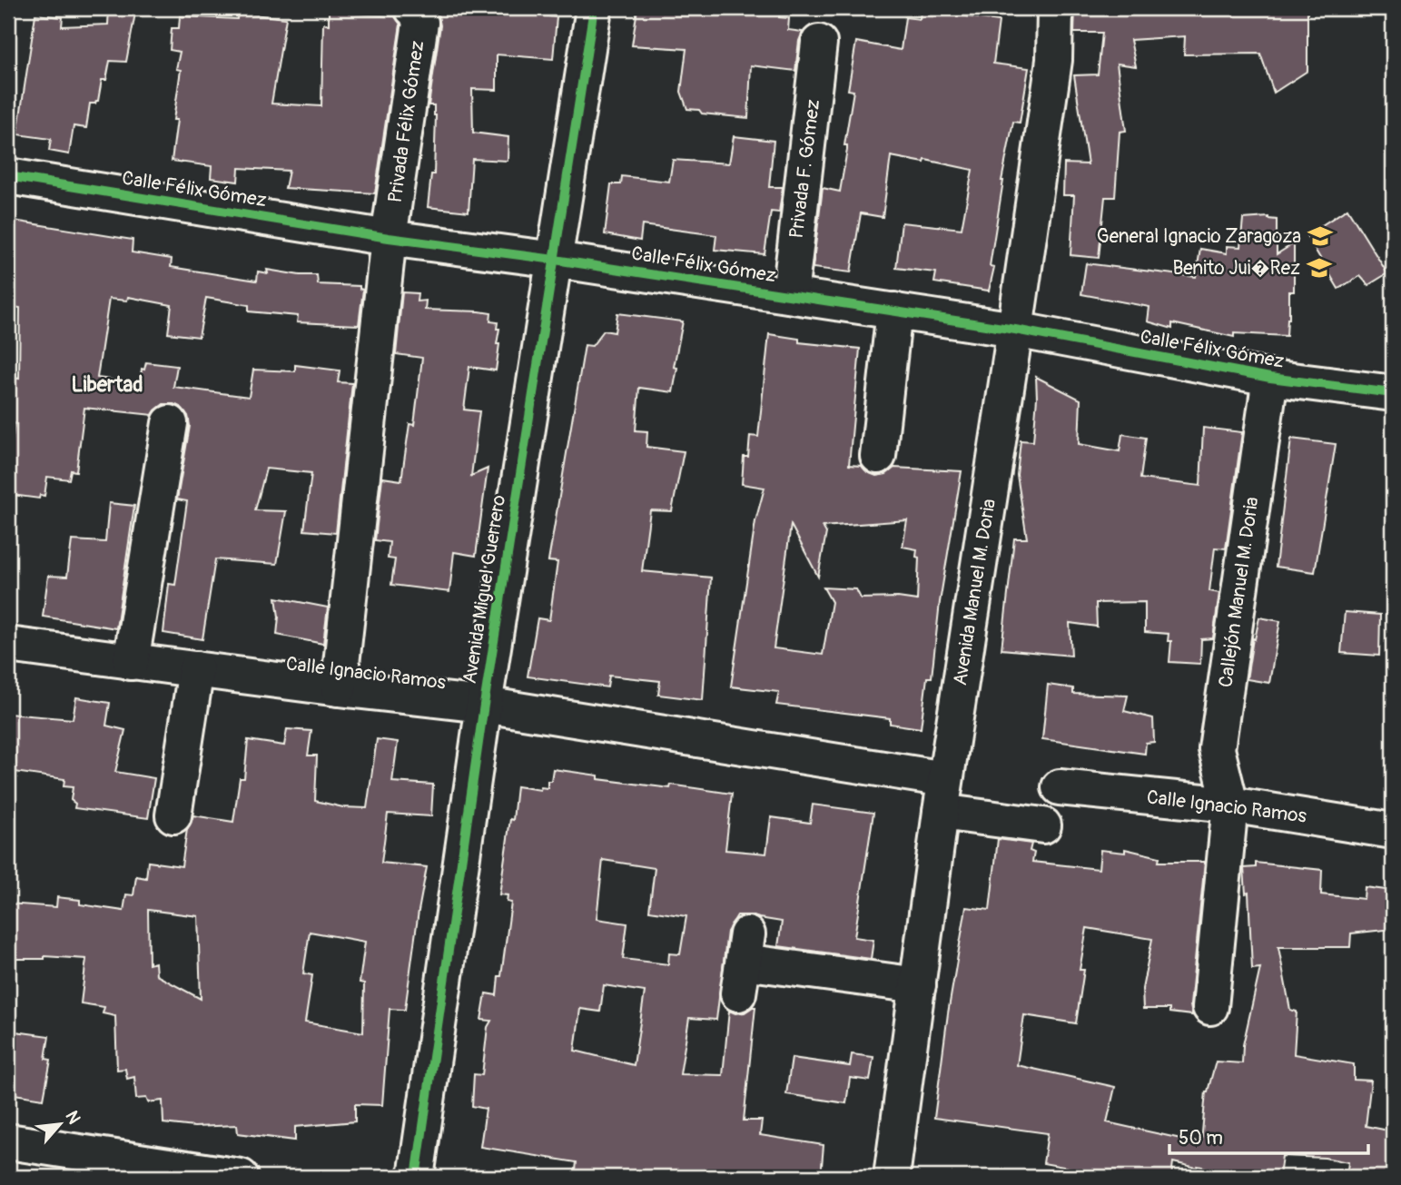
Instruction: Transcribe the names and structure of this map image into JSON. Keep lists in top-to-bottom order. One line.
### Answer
{"streets":{"street":["Privada Félix Gómez","Privada F. Gómez","Calle Félix Gómez","Avenida Miguel Guerrero","Avenida Manuel M. Doria","Callejón Manuel M. Doria","Calle Ignacio Ramos"]},"crossings":[["Privada Félix Gómez","Calle Félix Gómez"],["Privada F. Gómez","Calle Félix Gómez"],["Calle Félix Gómez","Avenida Miguel Guerrero"],["Calle Félix Gómez","Avenida Manuel M. Doria"],["Calle Félix Gómez","Callejón Manuel M. Doria"],["Avenida Miguel Guerrero","Calle Ignacio Ramos"],["Avenida Manuel M. Doria","Calle Ignacio Ramos"],["Callejón Manuel M. Doria","Calle Ignacio Ramos"]],"districts":["Libertad"],"places":{"school or university":["General Ignacio Zaragoza","Benito Jui�Rez"]},"scale_bar":"50 m","north":"top right"}
